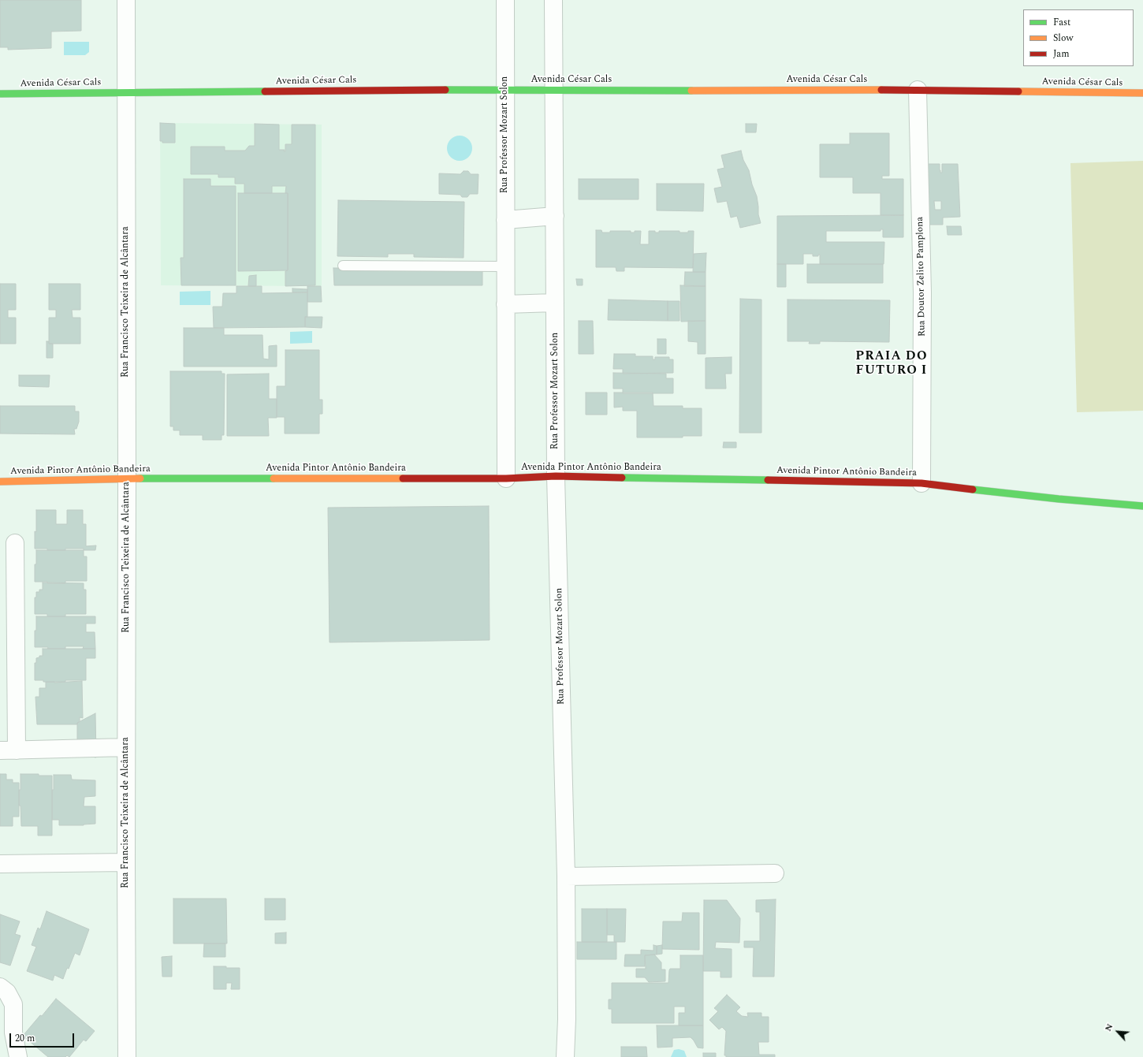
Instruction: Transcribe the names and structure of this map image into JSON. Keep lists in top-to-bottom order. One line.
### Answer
{"streets":{"street":["Avenida César Cals","Rua Professor Mozart Solon","Rua Doutor Zelito Pamplona","Rua Francisco Teixeira de Alcântara","Avenida Pintor Antônio Bandeira"]},"crossings":[["Avenida César Cals","Rua Professor Mozart Solon"],["Avenida César Cals","Rua Doutor Zelito Pamplona"],["Avenida César Cals","Rua Francisco Teixeira de Alcântara"],["Rua Professor Mozart Solon","Avenida Pintor Antônio Bandeira"],["Rua Doutor Zelito Pamplona","Avenida Pintor Antônio Bandeira"],["Rua Francisco Teixeira de Alcântara","Avenida Pintor Antônio Bandeira"]],"districts":["PRAIA DO FUTURO I"],"legend":["Fast","Slow","Jam"],"scale_bar":"20 m","north":"top left"}
